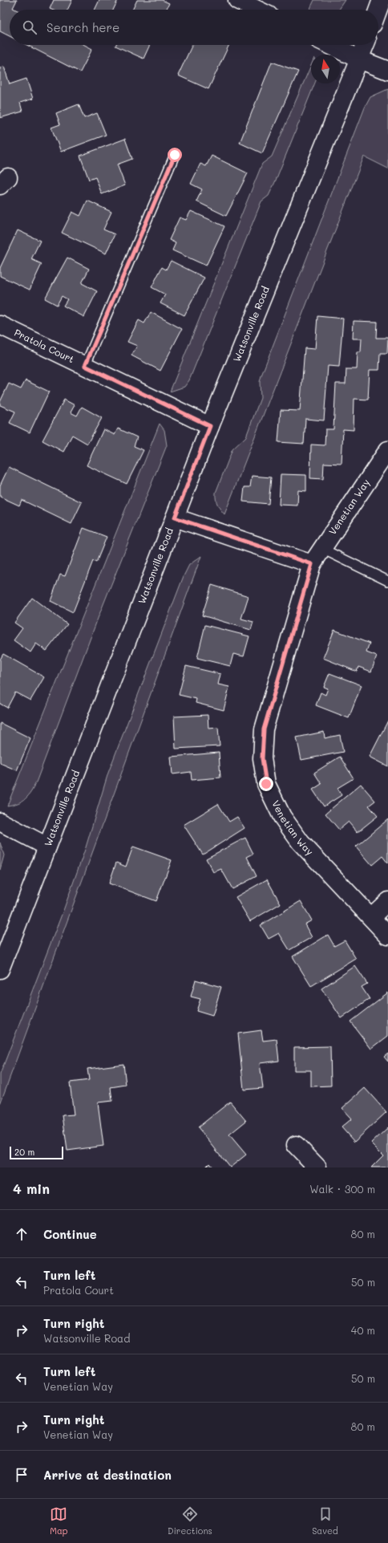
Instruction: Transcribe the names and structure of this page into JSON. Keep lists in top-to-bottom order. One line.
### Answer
{"streets":{"street":["Watsonville Road","Pratola Court","Venetian Way"]},"crossings":[["Watsonville Road","Pratola Court"]],"scale_bar":"20 m","north":"top","page":{"search":"Search here","scale":"20 m","heading":["4 min","Walk · 300 m"],"list":[["Continue","80 m"],["Turn left","Pratola Court","50 m"],["Turn right","Watsonville Road","40 m"],["Turn left","Venetian Way","50 m"],["Turn right","Venetian Way","80 m"],"Arrive at destination"],"nav":["Map","Directions","Saved"]}}
